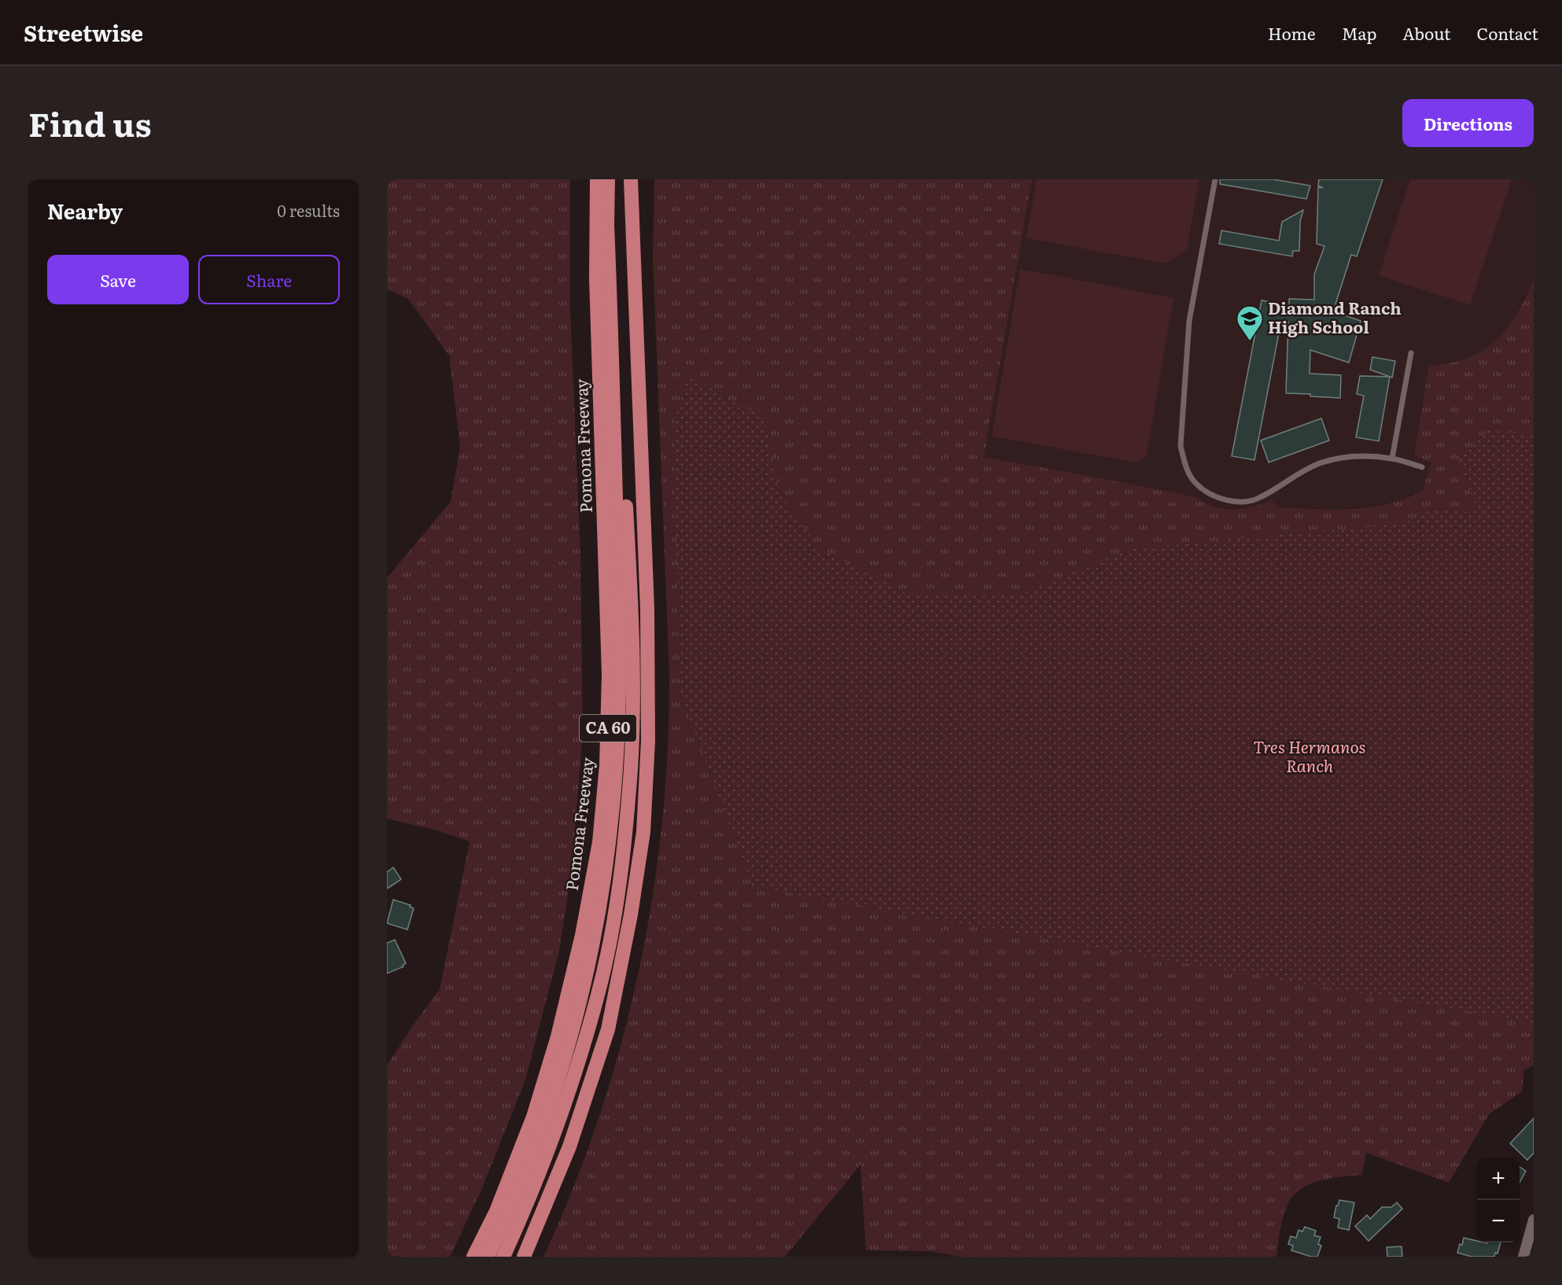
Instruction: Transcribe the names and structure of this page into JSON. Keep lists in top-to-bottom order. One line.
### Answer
{"streets":{"highway":["Pomona Freeway","CA 60"]},"parks":["Tres Hermanos Ranch"],"places":{"school or university":["Diamond Ranch High School"]},"page":{"header":"Streetwise","nav":["Home","Map","About","Contact"],"title":"Find us","buttons":["Directions",["Save","Share"]],"heading":["Nearby","0 results"],"map_buttons":["+","−"]}}
